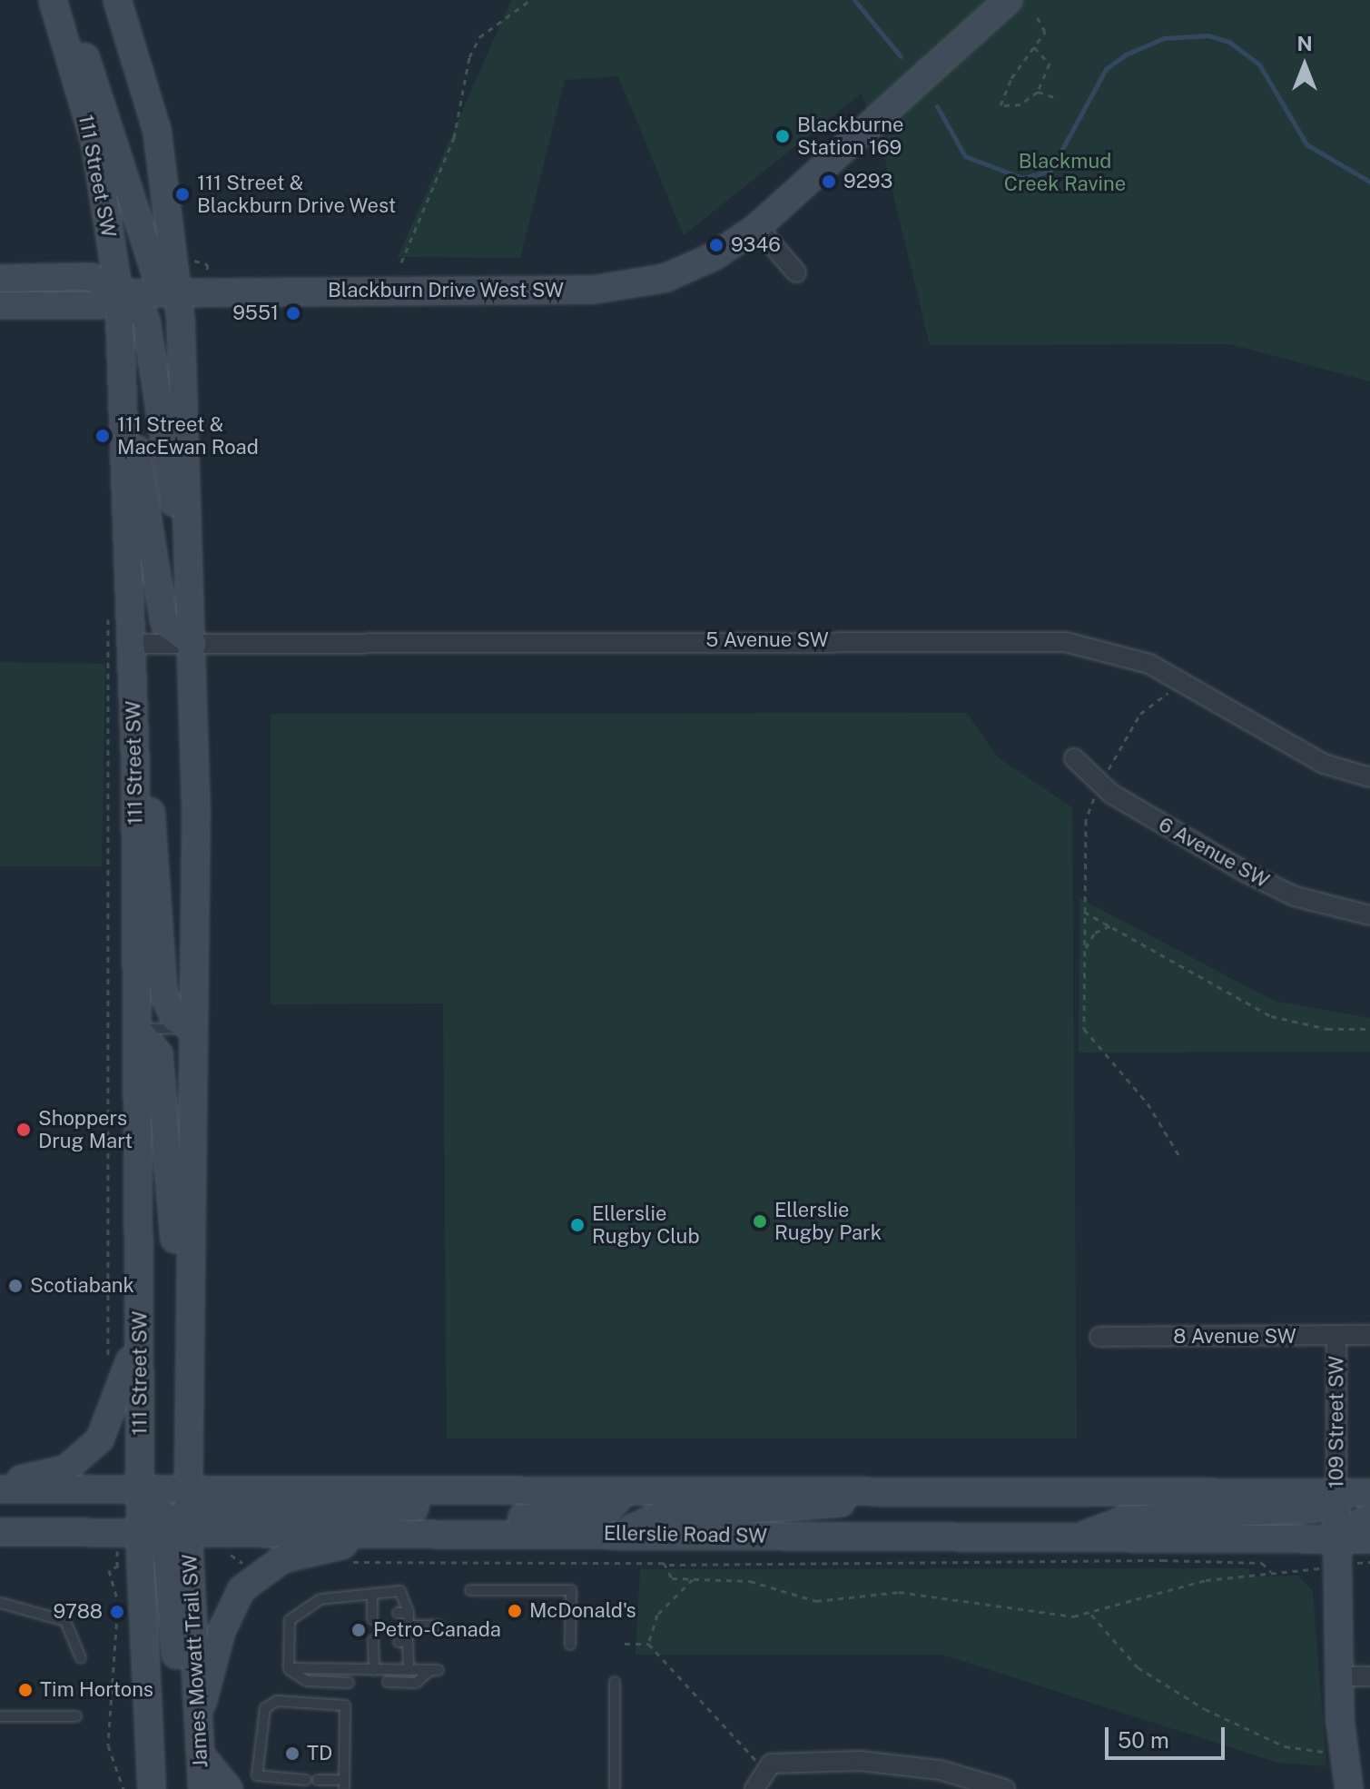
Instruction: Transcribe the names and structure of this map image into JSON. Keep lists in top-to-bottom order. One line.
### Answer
{"streets":{"main road":["111 Street SW","Blackburn Drive West SW","Ellerslie Road SW","James Mowatt Trail SW"],"street":["5 Avenue SW","6 Avenue SW","8 Avenue SW","109 Street SW"]},"crossings":[["111 Street SW","Blackburn Drive West SW"],["111 Street SW","5 Avenue SW"],["111 Street SW","Ellerslie Road SW"],["111 Street SW","James Mowatt Trail SW"],["8 Avenue SW","109 Street SW"],["109 Street SW","Ellerslie Road SW"],["Ellerslie Road SW","James Mowatt Trail SW"]],"parks":["Blackmud Creek Ravine"],"places":["Blackburne Station 169","9293","111 Street & Blackburn Drive West","9346","9551","111 Street & MacEwan Road","Shoppers Drug Mart","Ellerslie Rugby Park","Ellerslie Rugby Club","Scotiabank","McDonald's","9788","Petro-Canada","Tim Hortons","TD"],"scale_bar":"50 m","north":"top"}
